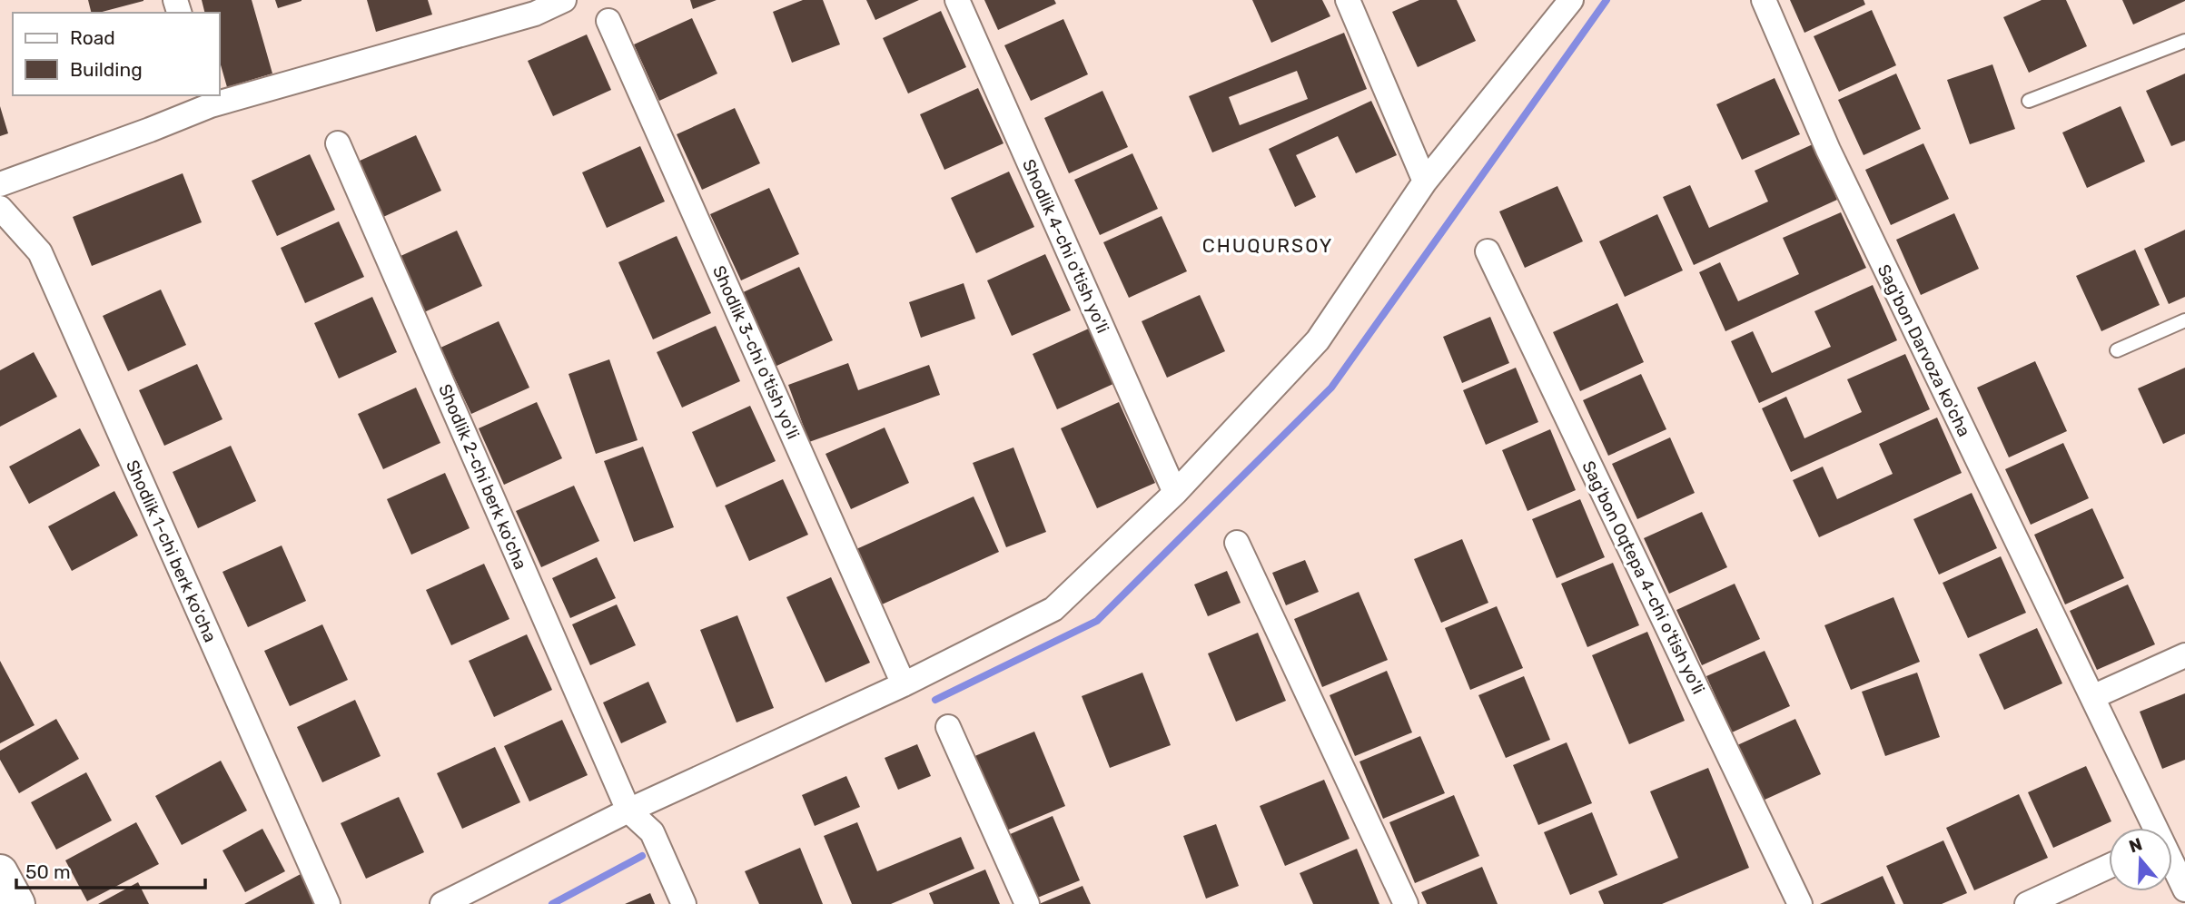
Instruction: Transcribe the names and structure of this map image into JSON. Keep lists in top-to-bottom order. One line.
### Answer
{"streets":{"street":["Shodlik 4-chi o'tish yo'li","Sag'bon Darvoza ko'cha","Shodlik 3-chi o'tish yo'li","Shodlik 2-chi berk ko'cha","Shodlik 1-chi berk ko'cha","Sag'bon Oqtepa 4-chi o'tish yo'li"]},"districts":["CHUQURSOY"],"legend":["Road","Building"],"scale_bar":"50 m","north":"top"}
